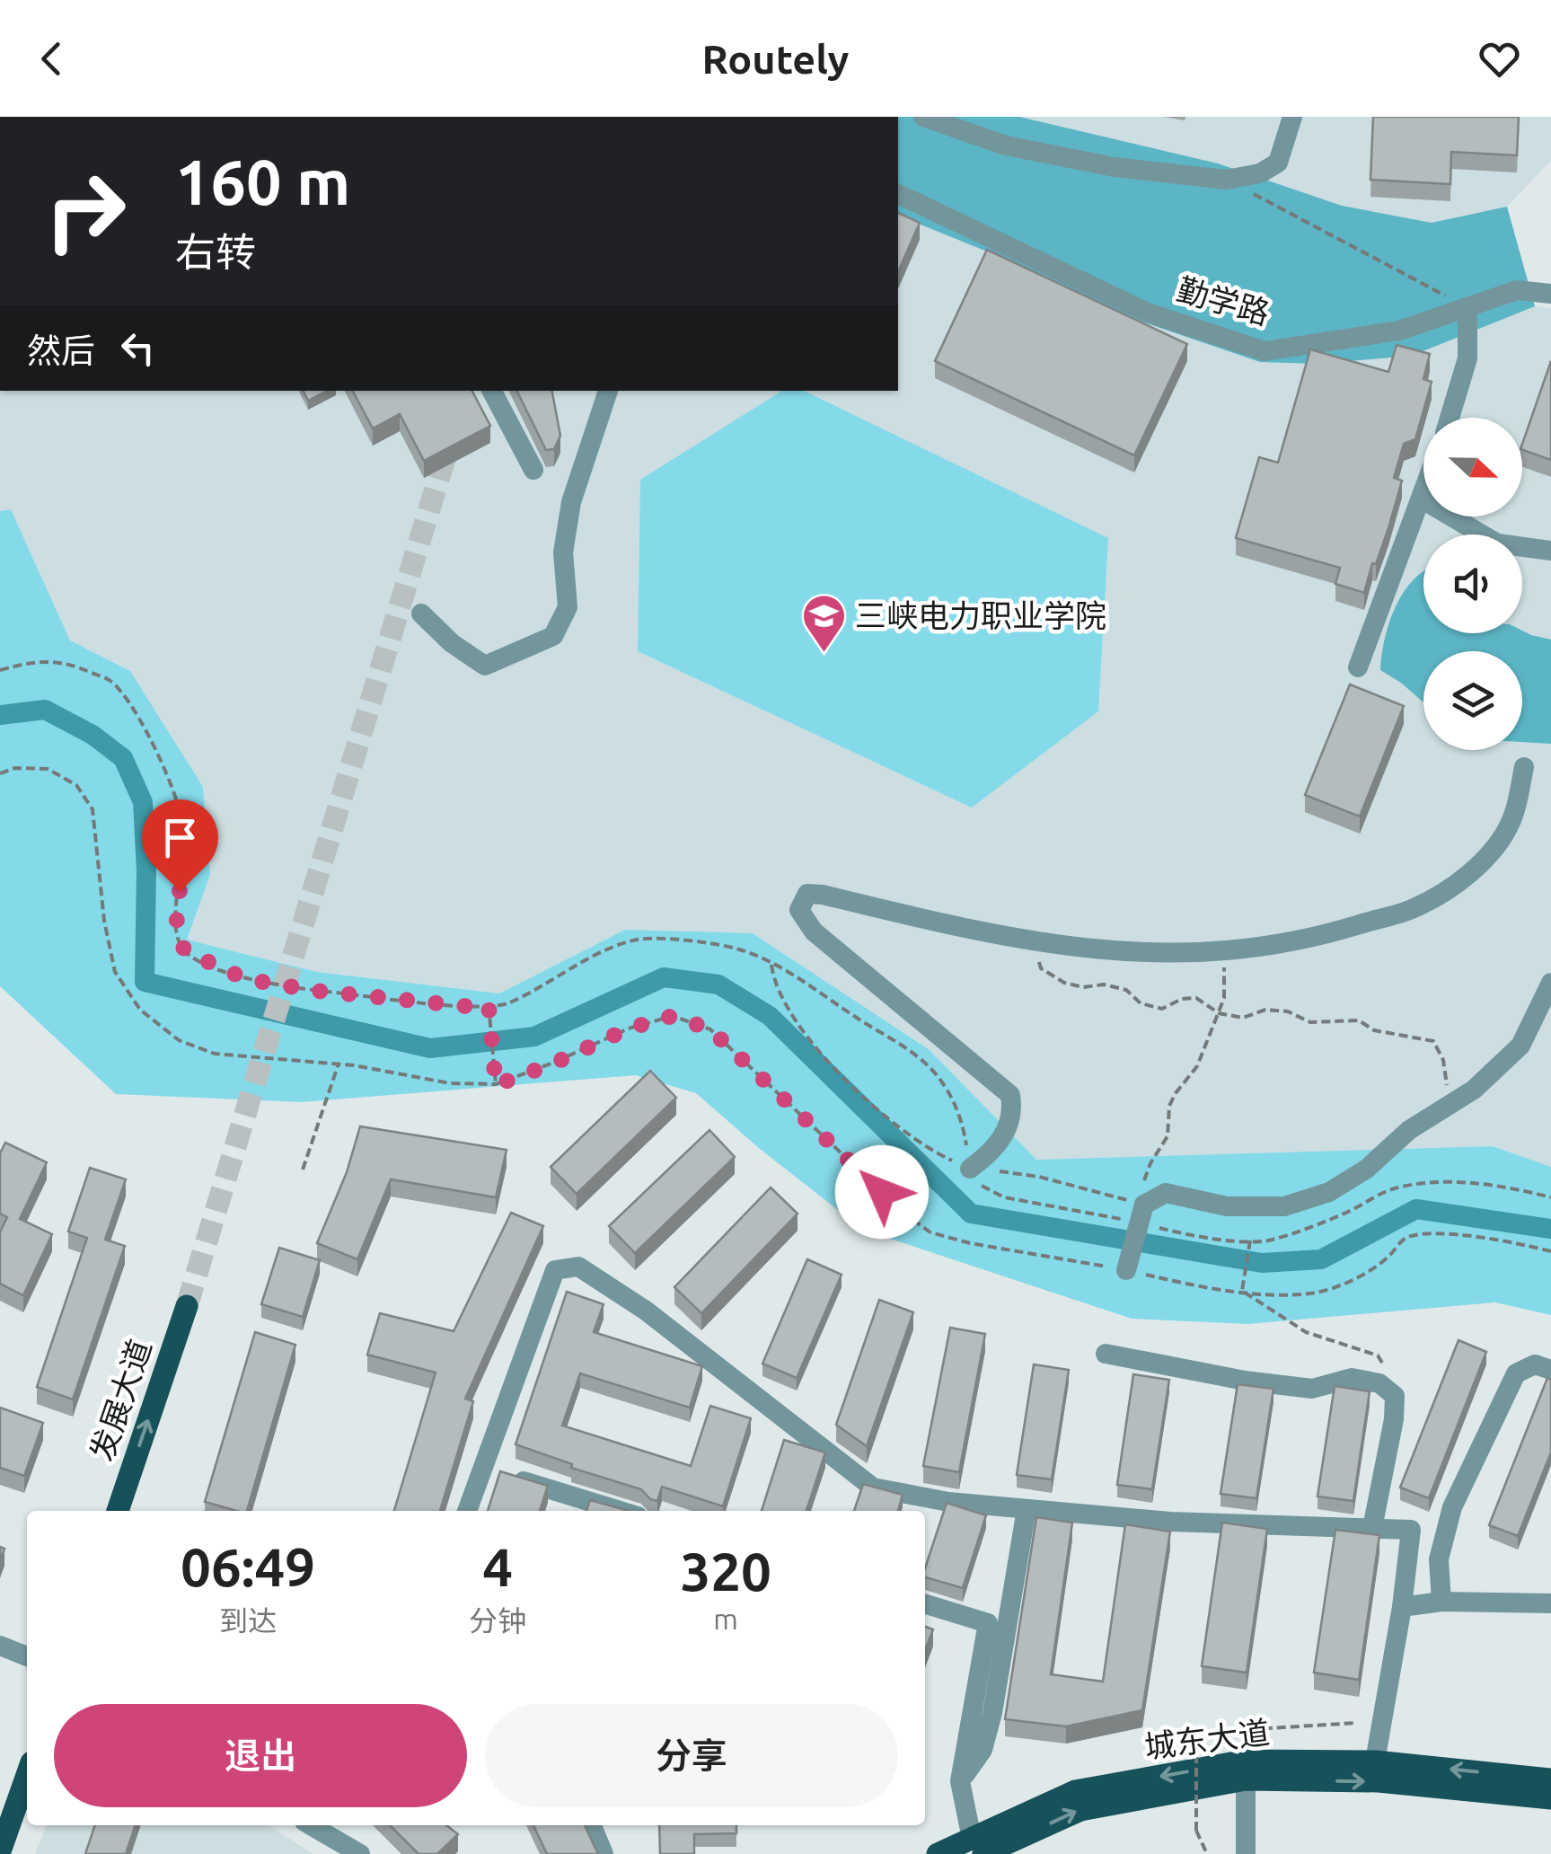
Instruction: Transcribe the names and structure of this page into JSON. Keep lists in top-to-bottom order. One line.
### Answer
{"streets":{"main road":["发展大道","城东大道"],"street":["勤学路"]},"one_way":["发展大道"],"places":{"school or university":["三峡电力职业学院"]},"north":"right","page":{"header":"Routely","turn":["160 m","右转"],"then":"然后","eta":["06:49","到达","4","分钟","320","m"],"buttons":["退出","分享"]}}
